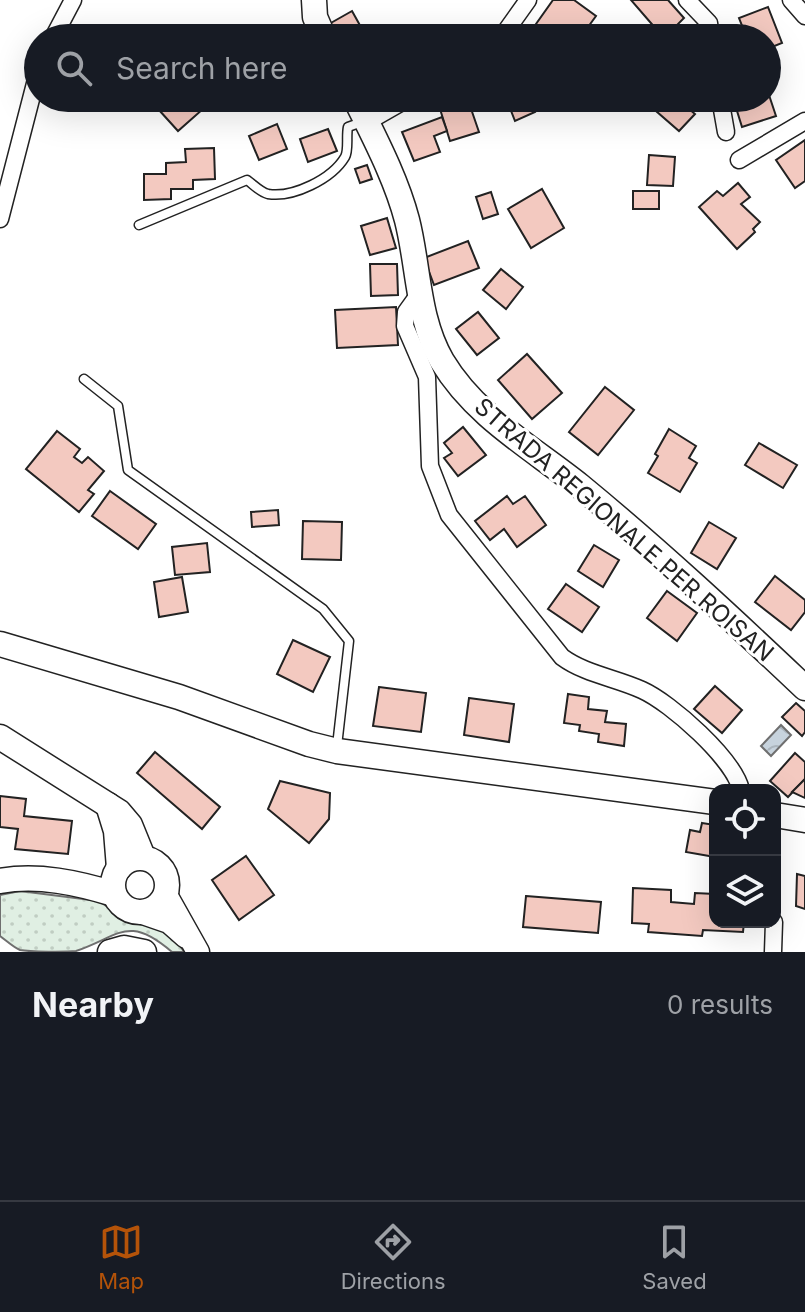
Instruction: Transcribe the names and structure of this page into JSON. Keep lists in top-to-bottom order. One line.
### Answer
{"streets":{"main road":["STRADA REGIONALE PER ROISAN"]},"page":{"search":"Search here","heading":["Nearby","0 results"],"nav":["Map","Directions","Saved"]}}
